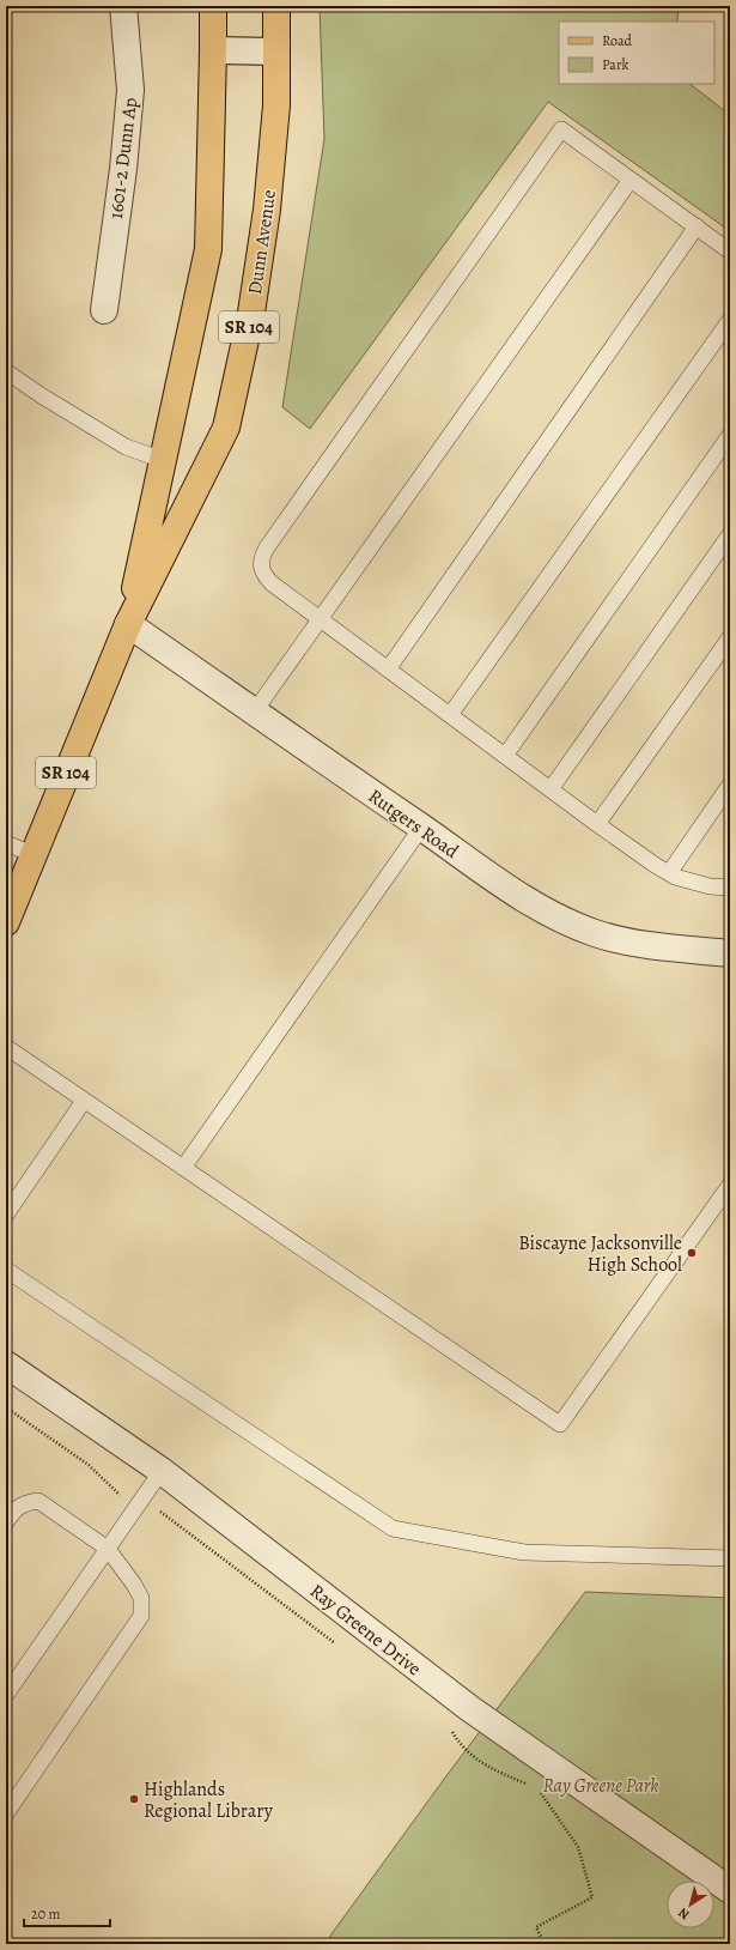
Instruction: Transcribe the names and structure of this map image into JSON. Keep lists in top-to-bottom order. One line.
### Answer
{"streets":{"main road":["Dunn Avenue","SR 104"],"street":["1601-2 Dunn Ap","Rutgers Road","Ray Greene Drive"]},"crossings":[["Dunn Avenue","Rutgers Road"]],"parks":["Ray Greene Park"],"places":["Biscayne Jacksonville High School","Highlands Regional Library"],"legend":["Road","Park"],"scale_bar":"20 m","north":"bottom left"}
